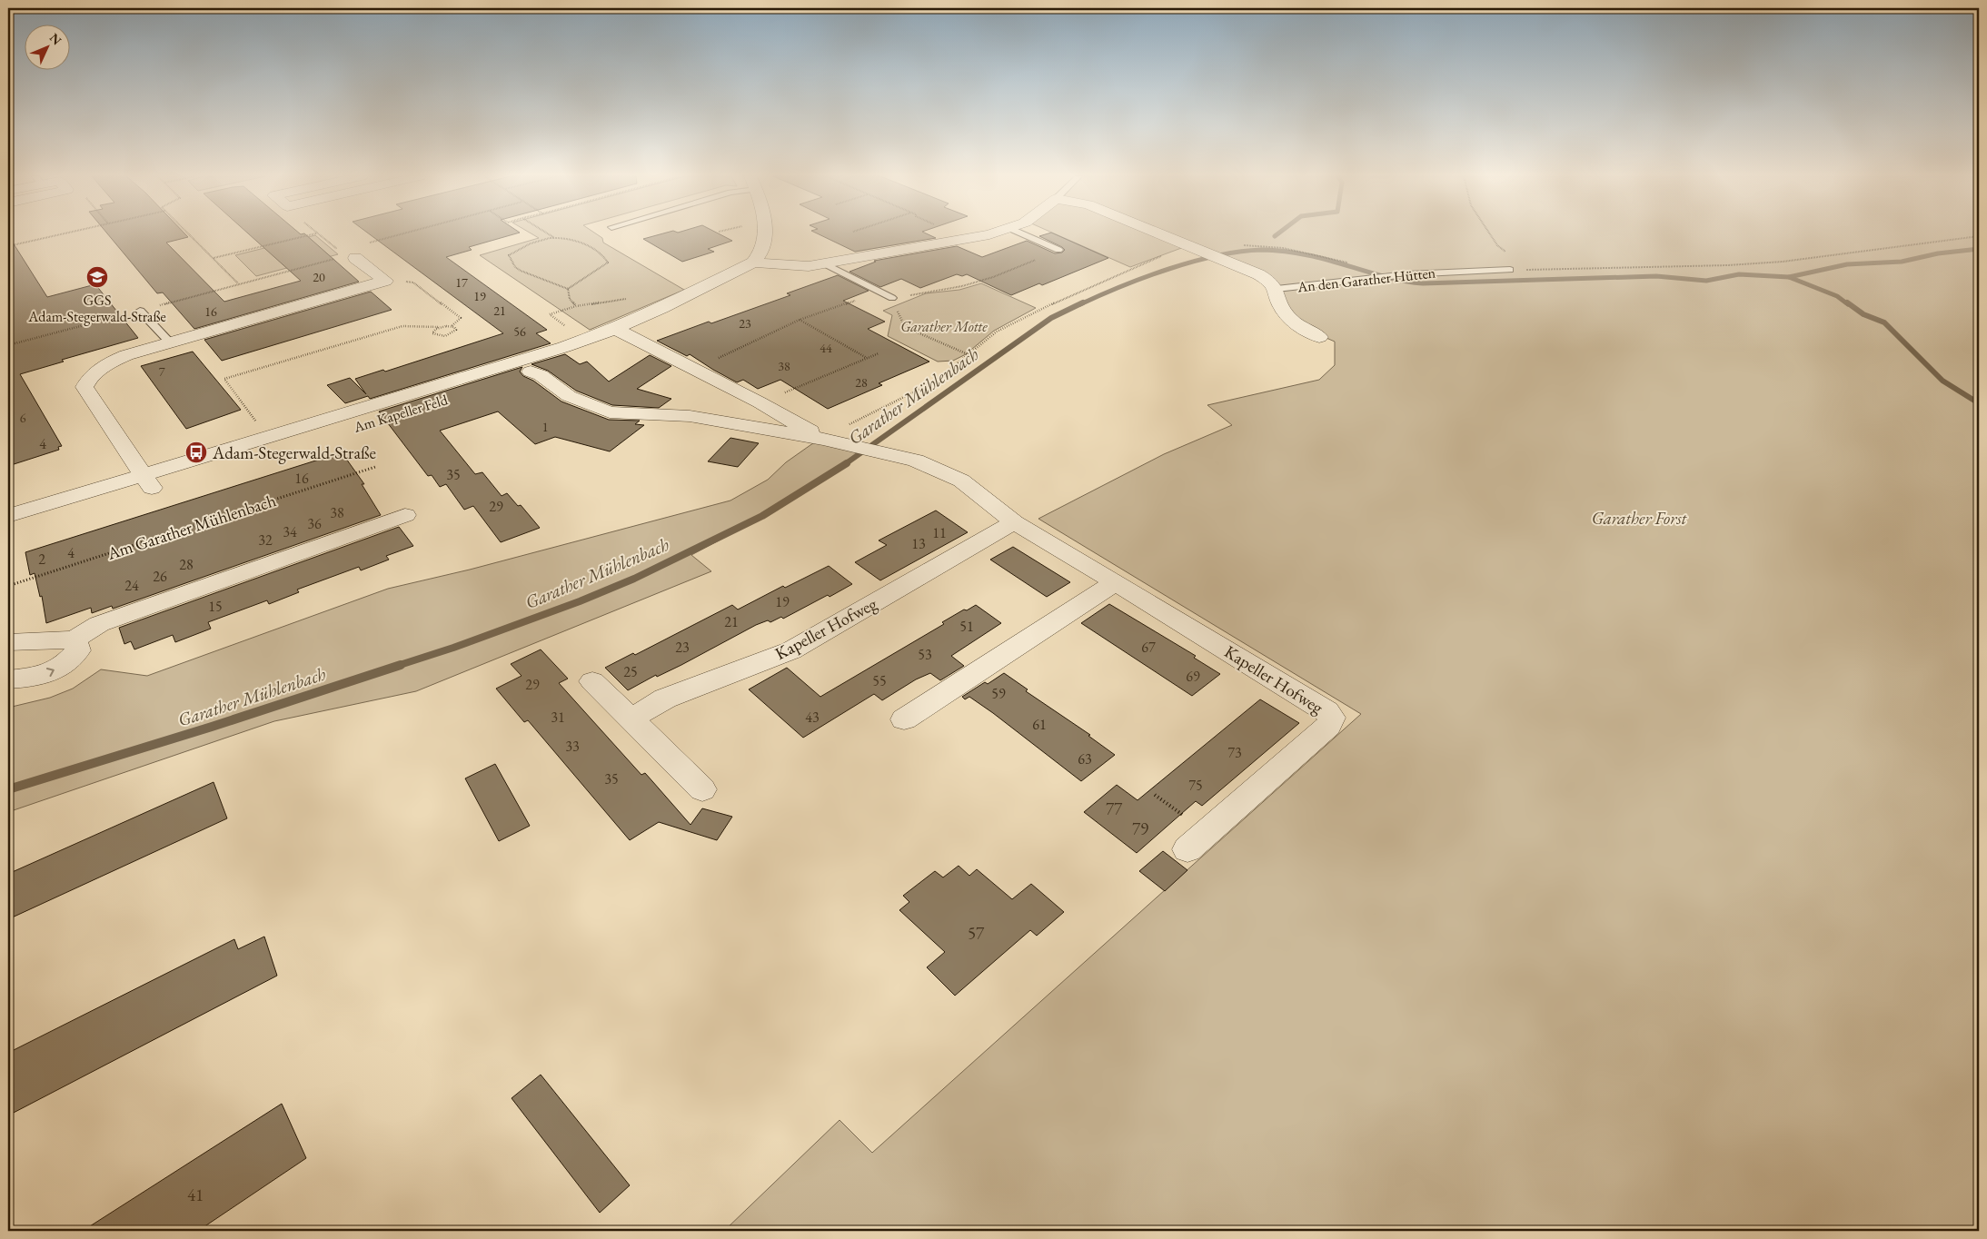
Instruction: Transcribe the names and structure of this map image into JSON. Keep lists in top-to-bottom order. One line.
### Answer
{"streets":{"street":["An den Garather Hütten","Am Kapeller Feld","Kapeller Hofweg"],"path":["Am Garather Mühlenbach"]},"crossings":[["Am Kapeller Feld","Kapeller Hofweg"]],"water":["Garather Mühlenbach"],"parks":["Garather Motte","Garather Forst"],"places":{"school or university":["GGS Adam-Stegerwald-Straße"],"bus stop":["Adam-Stegerwald-Straße"]},"house_numbers":["20","17","19","21","16","23","56","44","38","7","28","6","1","4","35","16","29","38","36","34","11","32","13","4","2","28","26","24","19","15","21","51","23","67","53","25","69","55","29","59","31","43","61","33","73","63","35","75","77","79","57","41"],"north":"top right"}
